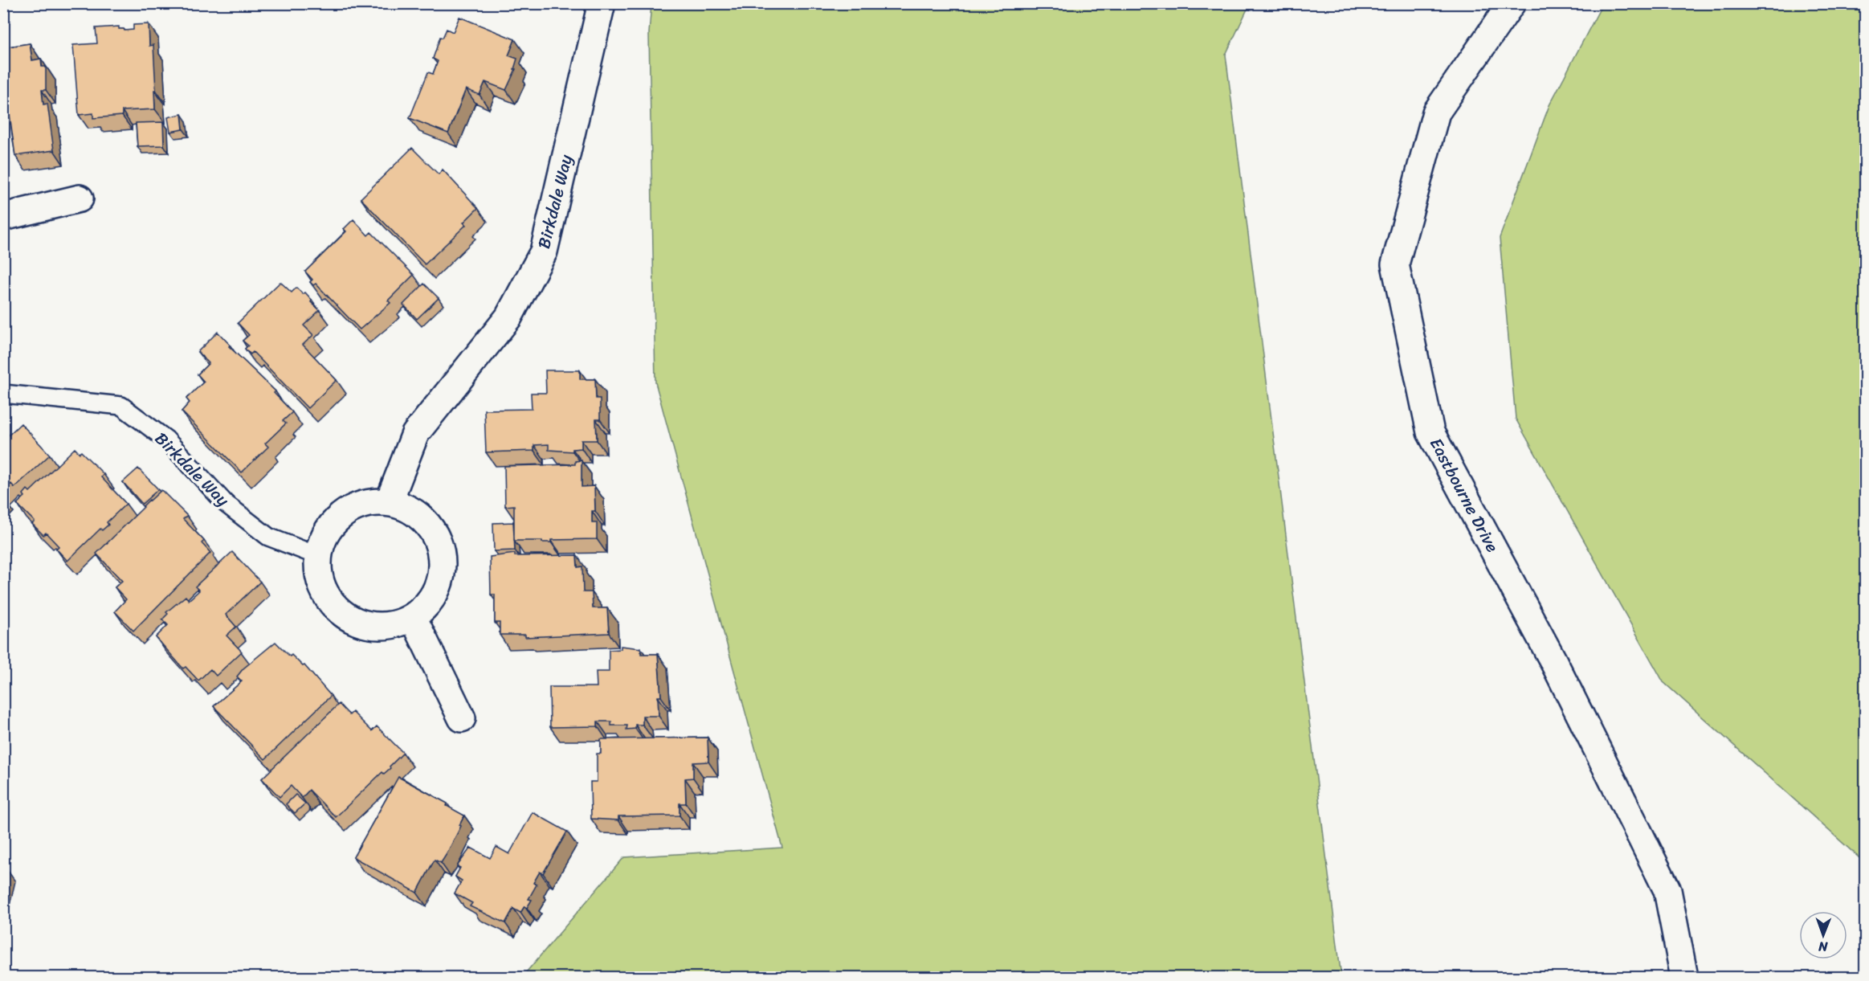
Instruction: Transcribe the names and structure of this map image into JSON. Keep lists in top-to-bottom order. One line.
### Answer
{"streets":{"street":["Birkdale Way","Eastbourne Drive"]},"north":"bottom"}
